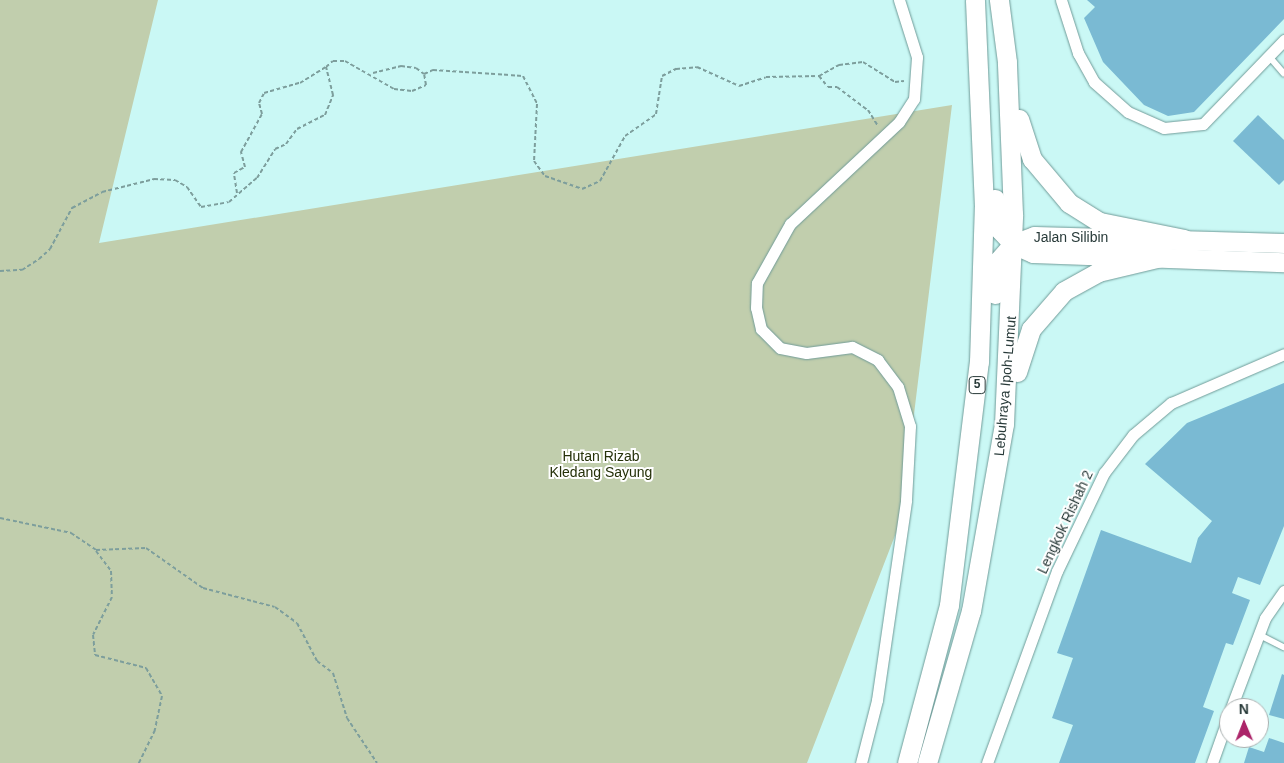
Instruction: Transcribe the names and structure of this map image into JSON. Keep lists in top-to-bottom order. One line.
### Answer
{"streets":{"main road":["Jalan Silibin","5","Lebuhraya Ipoh-Lumut"],"street":["Lengkok Rishah 2"]},"crossings":[["Jalan Silibin","Lebuhraya Ipoh-Lumut"]],"parks":["Hutan Rizab Kledang Sayung"],"north":"top"}
